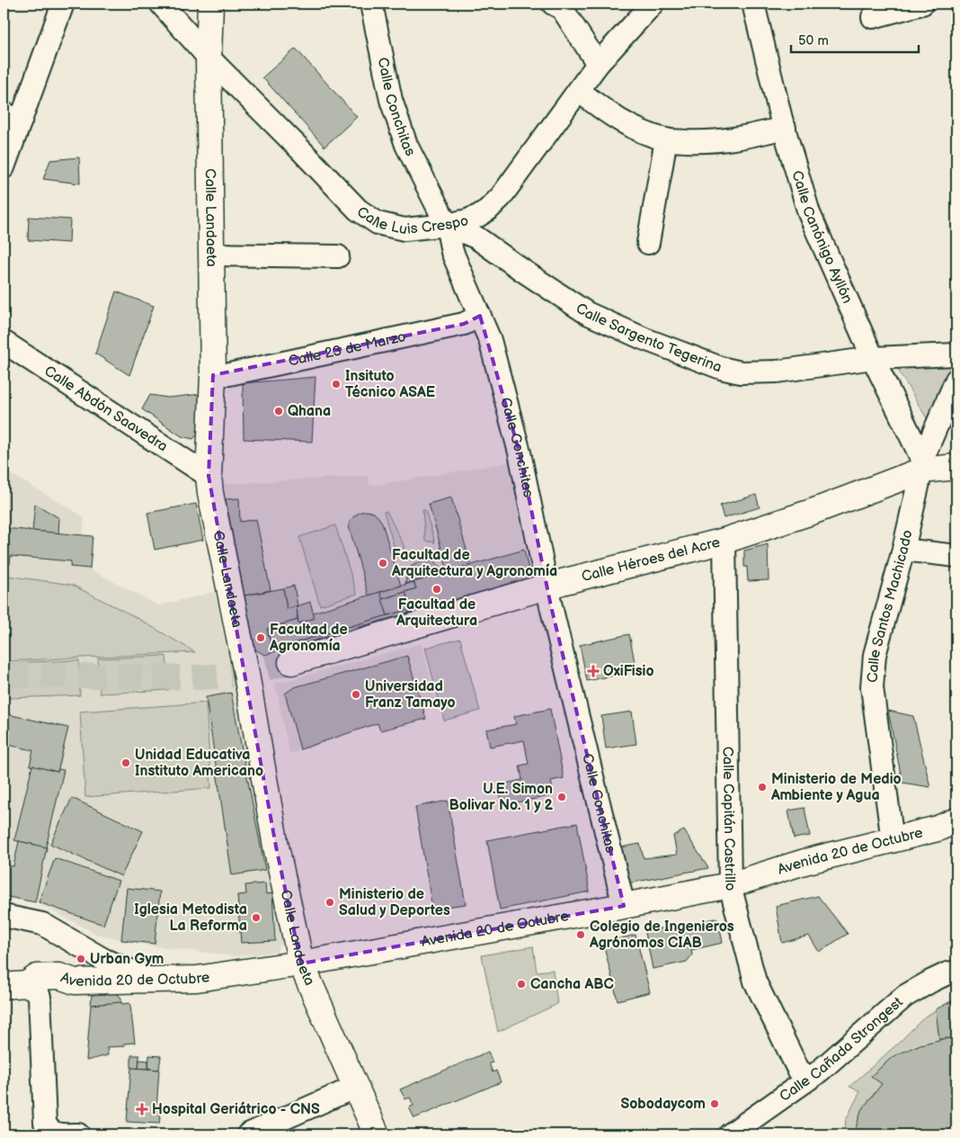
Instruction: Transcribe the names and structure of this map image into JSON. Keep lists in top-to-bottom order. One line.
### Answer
{"streets":{"main road":["Calle Landaeta","Calle Héroes del Acre","Avenida 20 de Octubre"],"street":["Calle Conchitas","Calle Luis Crespo","Calle Canónigo Ayllón","Calle Sargento Tegerina","Calle 23 de Marzo","Calle Abdón Saavedra","Calle Santos Machicado","Calle Capitán Castrillo","Calle Cañada Strongest"]},"crossings":[["Calle Conchitas","Calle Luis Crespo"],["Calle Conchitas","Calle Sargento Tegerina"],["Calle Conchitas","Calle 23 de Marzo"],["Calle Conchitas","Calle Héroes del Acre"],["Calle Conchitas","Avenida 20 de Octubre"],["Calle Luis Crespo","Calle Landaeta"],["Calle Luis Crespo","Calle Sargento Tegerina"],["Calle Landaeta","Calle 23 de Marzo"],["Calle Landaeta","Calle Abdón Saavedra"],["Calle Landaeta","Avenida 20 de Octubre"],["Calle Canónigo Ayllón","Calle Sargento Tegerina"],["Calle Canónigo Ayllón","Calle Héroes del Acre"],["Calle Canónigo Ayllón","Calle Santos Machicado"],["Calle Héroes del Acre","Calle Santos Machicado"],["Calle Héroes del Acre","Calle Capitán Castrillo"],["Calle Santos Machicado","Avenida 20 de Octubre"],["Calle Capitán Castrillo","Avenida 20 de Octubre"],["Calle Capitán Castrillo","Calle Cañada Strongest"]],"places":{"other":["Insituto Técnico ASAE","Qhana","Facultad de Arquitectura y Agronomía","Facultad de Arquitectura","Facultad de Agronomía","Universidad Franz Tamayo","Unidad Educativa Instituto Americano","Ministerio de Medio Ambiente y Agua","U.E. Simon Bolivar No. 1 y 2","Ministerio de Salud y Deportes","Iglesia Metodista La Reforma","Colegio de Ingenieros Agrónomos CIAB","Urban Gym","Cancha ABC","Sobodaycom"],"health":["OxiFisio","Hospital Geriátrico - CNS"]},"scale_bar":"50 m"}
